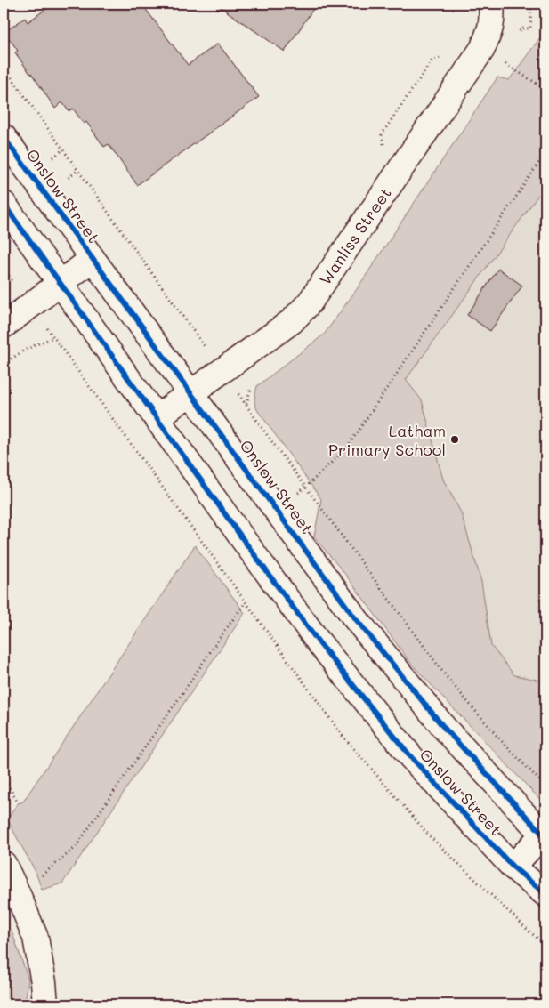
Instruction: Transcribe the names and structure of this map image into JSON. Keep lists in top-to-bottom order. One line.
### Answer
{"streets":{"street":["Onslow Street","Wanliss Street"]},"crossings":[["Onslow Street","Wanliss Street"]],"places":["Latham Primary School"]}
